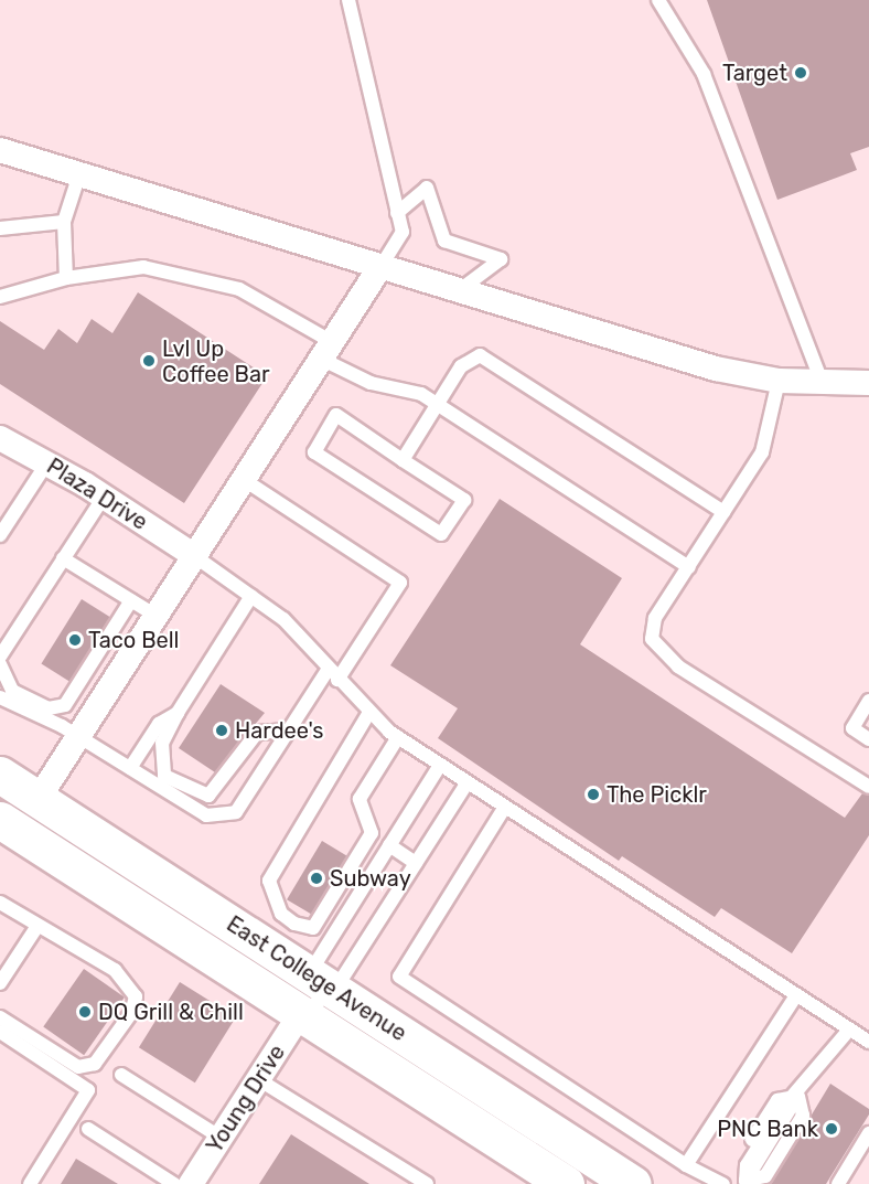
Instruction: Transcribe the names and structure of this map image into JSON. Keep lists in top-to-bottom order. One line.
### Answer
{"streets":{"main road":["East College Avenue"],"street":["Plaza Drive","Young Drive"]},"crossings":[["East College Avenue","Young Drive"]],"places":["Target","Lvl Up Coffee Bar","Taco Bell","Hardee's","The Picklr","Subway","DQ Grill & Chill","PNC Bank"]}
